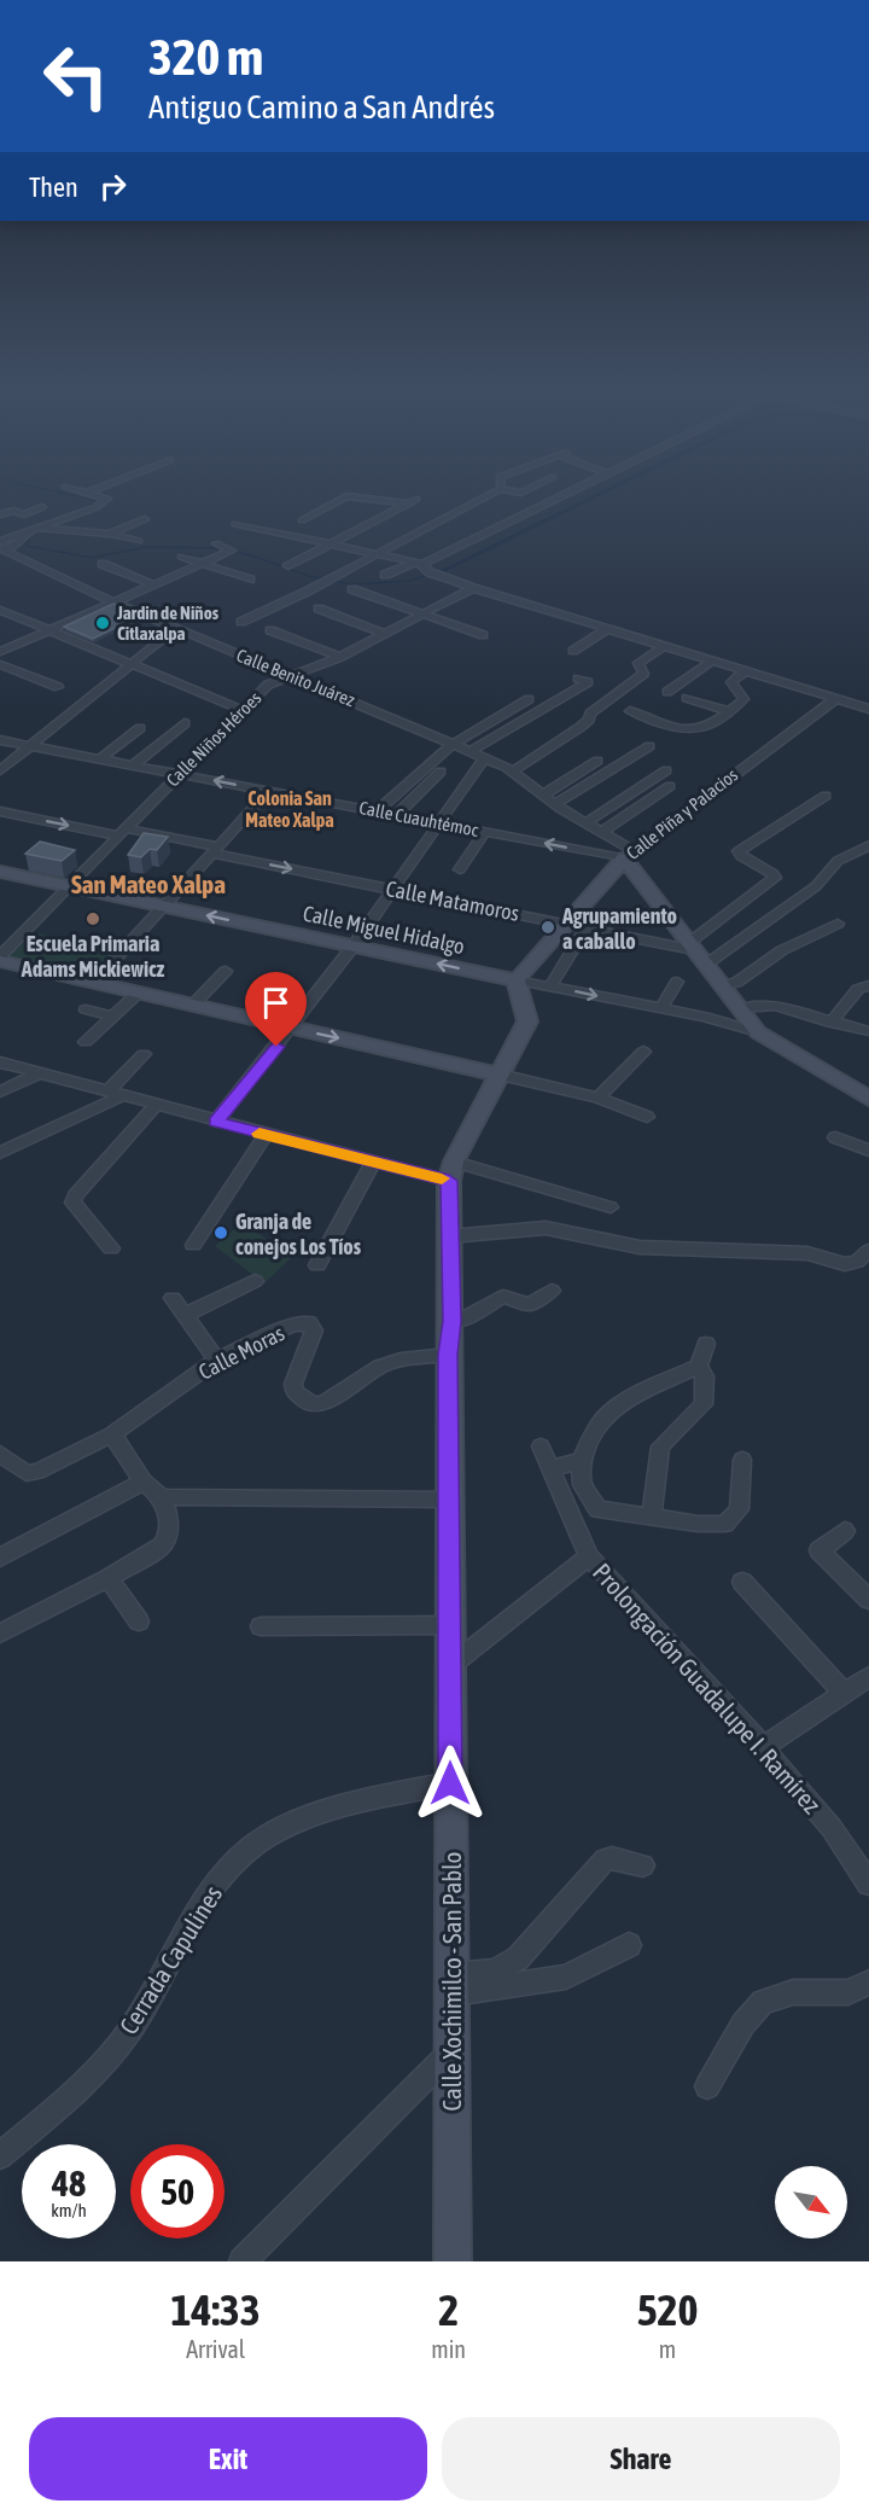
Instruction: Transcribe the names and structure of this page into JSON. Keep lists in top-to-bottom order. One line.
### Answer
{"streets":{"main road":["Calle Piña y Palacios","Calle Miguel Hidalgo","Calle Xochimilco - San Pablo"],"street":["Calle Benito Juárez","Calle Niños Héroes","Calle Cuauhtémoc","Calle Matamoros","Calle Moras","Prolongación Guadalupe I. Ramírez","Cerrada Capulines"]},"crossings":[["Calle Benito Juárez","Calle Niños Héroes"],["Calle Benito Juárez","Calle Piña y Palacios"],["Calle Benito Juárez","Calle Cuauhtémoc"],["Calle Niños Héroes","Calle Cuauhtémoc"],["Calle Niños Héroes","Calle Matamoros"],["Calle Niños Héroes","Calle Miguel Hidalgo"],["Calle Piña y Palacios","Calle Cuauhtémoc"],["Calle Piña y Palacios","Calle Matamoros"],["Calle Piña y Palacios","Calle Miguel Hidalgo"],["Calle Moras","Calle Xochimilco - San Pablo"],["Cerrada Capulines","Calle Xochimilco - San Pablo"]],"one_way":["Calle Cuauhtémoc","Calle Matamoros"],"districts":["Colonia San Mateo Xalpa","San Mateo Xalpa"],"places":["Jardin de Niños Citlaxalpa","Escuela Primaria Adams Mickiewicz","Agrupamiento a caballo","Granja de conejos Los Tíos"],"north":"bottom right","page":{"turn":["320 m","Antiguo Camino a San Andrés"],"then":"Then","speed":"48 km/h","limit":"50","eta":["14:33","Arrival","2","min","520","m"],"buttons":["Exit","Share"]}}
